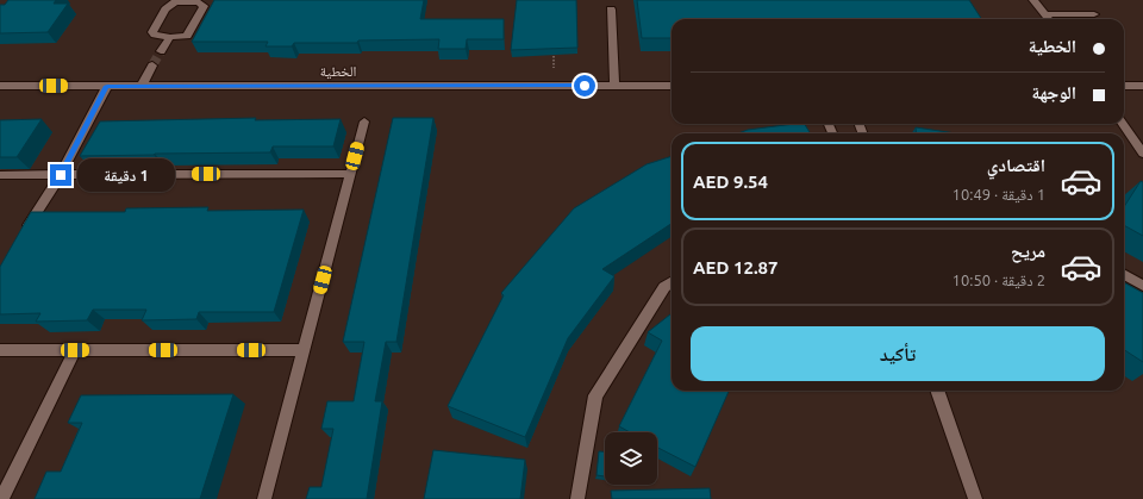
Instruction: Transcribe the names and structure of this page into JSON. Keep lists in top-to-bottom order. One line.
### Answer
{"streets":{"street":["الخطية"]},"page":{"banner":["الخطية","الوجهة"],"list":[{"name":"اقتصادي","note":"1 دقيقة · 10:49","value":"AED 9.54"},{"name":"مريح","note":"2 دقيقة · 10:50","value":"AED 12.87"}],"bubble":"1 دقيقة","buttons":"تأكيد"}}
